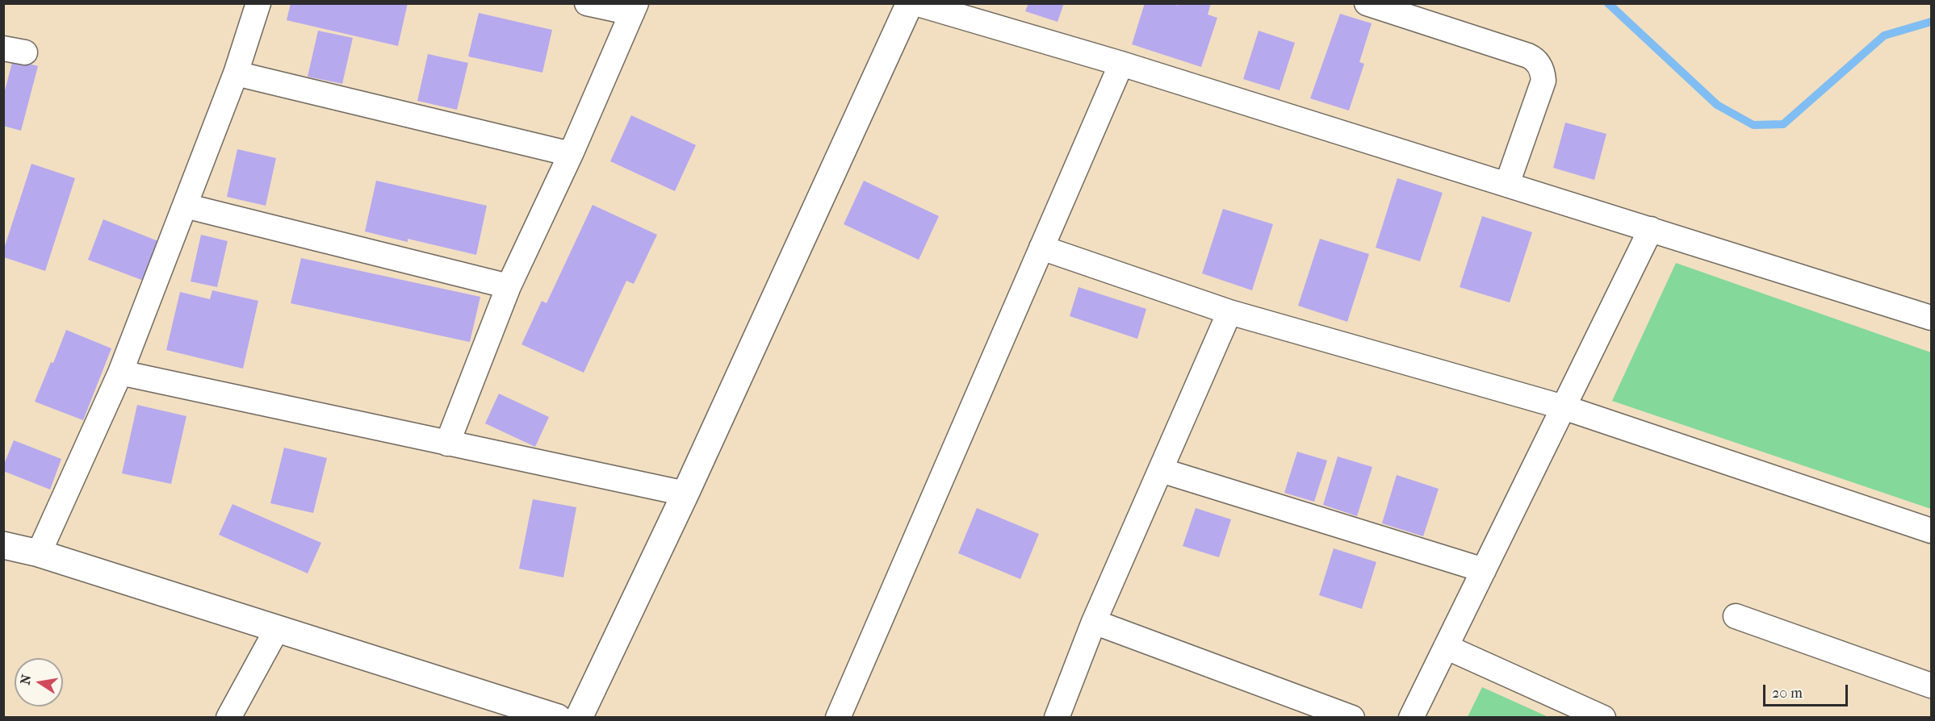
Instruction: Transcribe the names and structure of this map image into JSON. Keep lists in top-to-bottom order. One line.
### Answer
{"scale_bar":"20 m","north":"left"}
